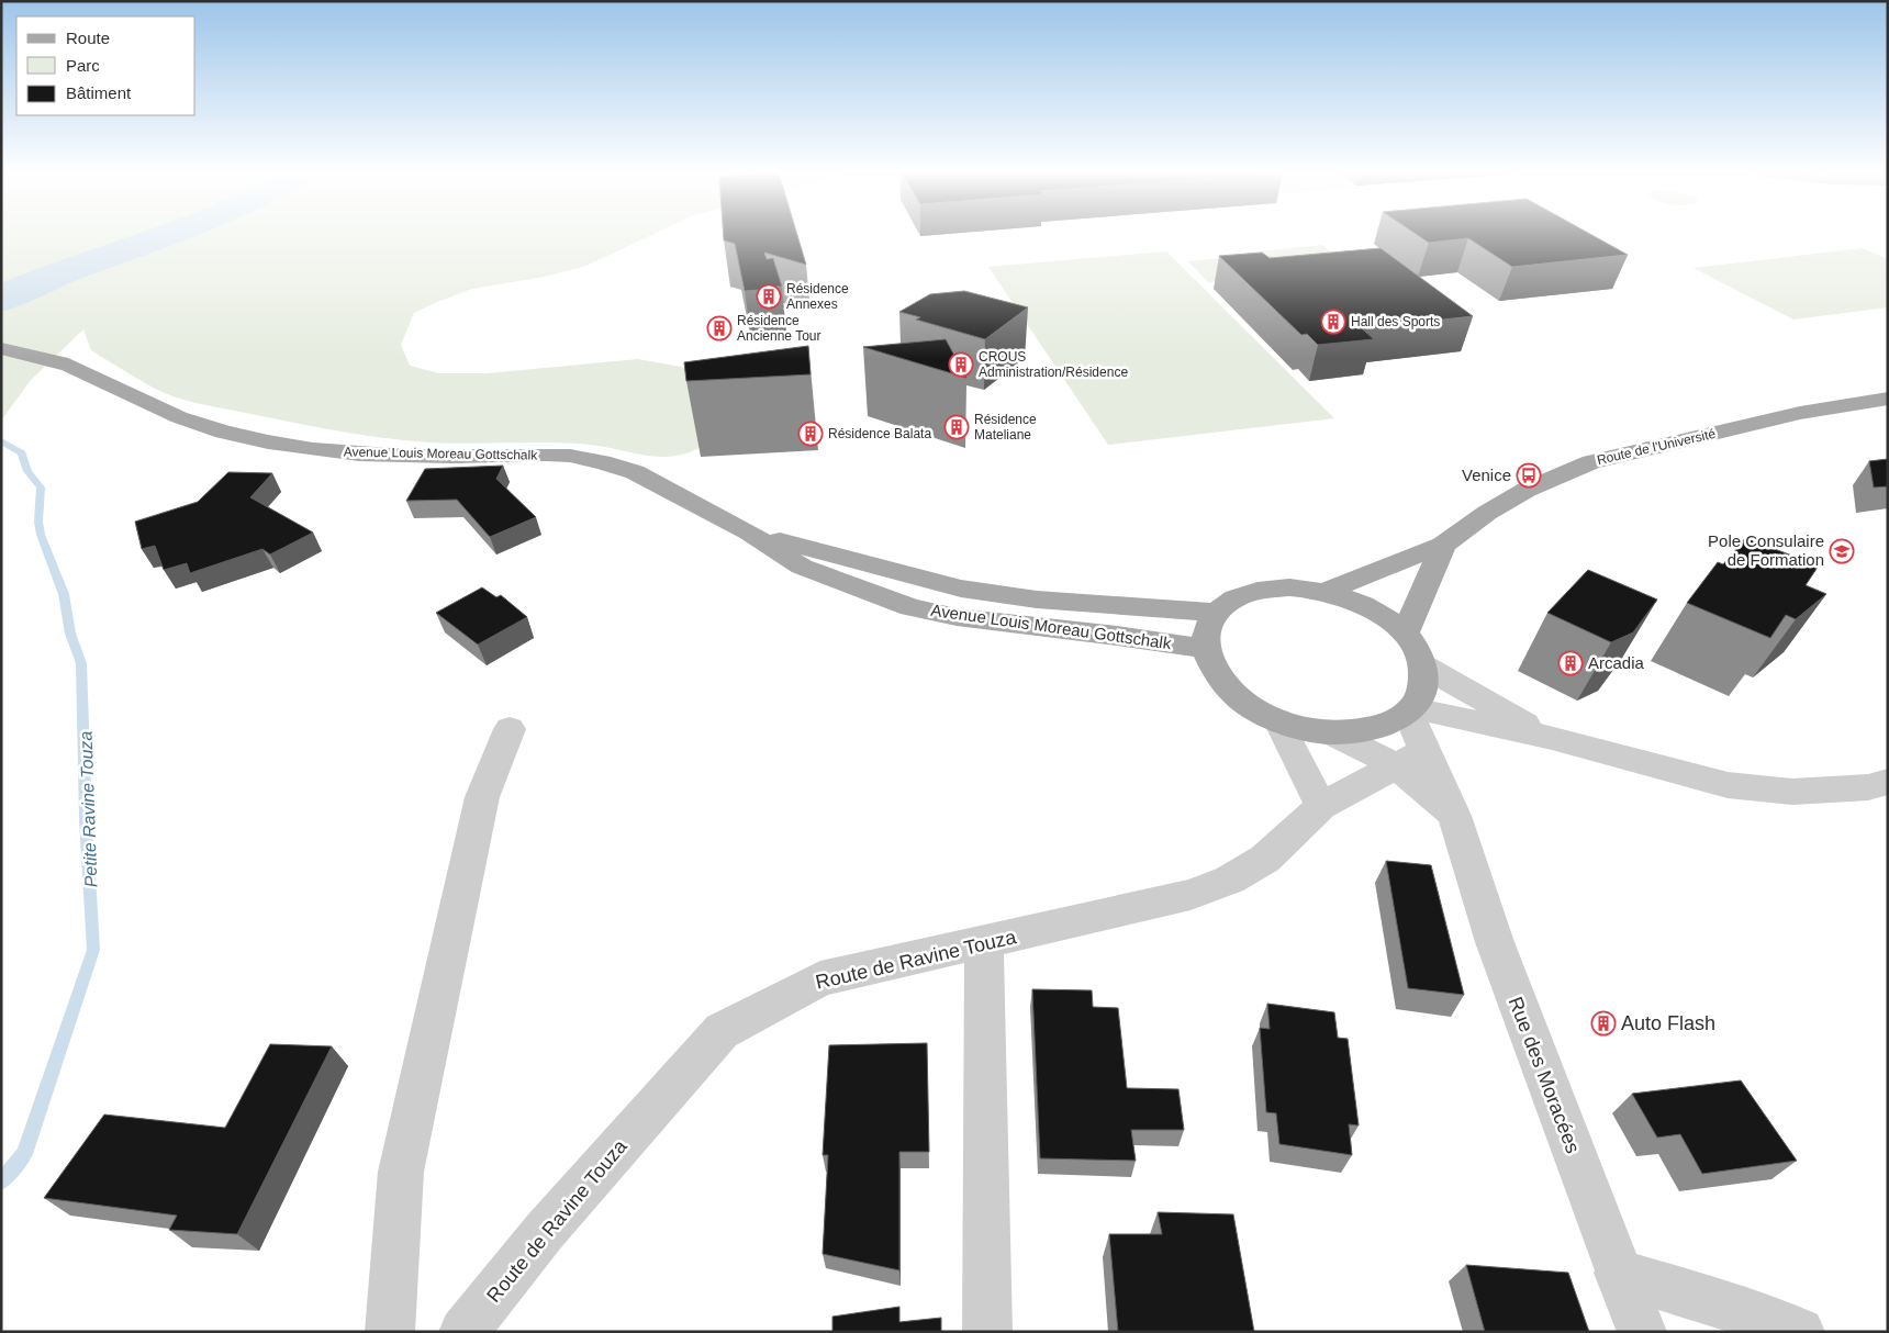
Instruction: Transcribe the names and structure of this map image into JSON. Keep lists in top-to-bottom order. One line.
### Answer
{"streets":{"main road":["Route de l'Université","Avenue Louis Moreau Gottschalk"],"street":["Route de Ravine Touza","Rue des Moracées"]},"crossings":[["Route de l'Université","Avenue Louis Moreau Gottschalk"],["Route de l'Université","Rue des Moracées"],["Avenue Louis Moreau Gottschalk","Rue des Moracées"],["Route de Ravine Touza","Rue des Moracées"]],"water":["Petite Ravine Touza"],"places":{"building":["Résidence Annexes","Hall des Sports","Résidence Ancienne Tour","CROUS Administration/Résidence","Résidence Mateliane","Résidence Balata","Arcadia","Auto Flash"],"bus stop":["Venice"],"school or university":["Pole Consulaire de Formation"]},"legend":["Route","Parc","Bâtiment"]}
